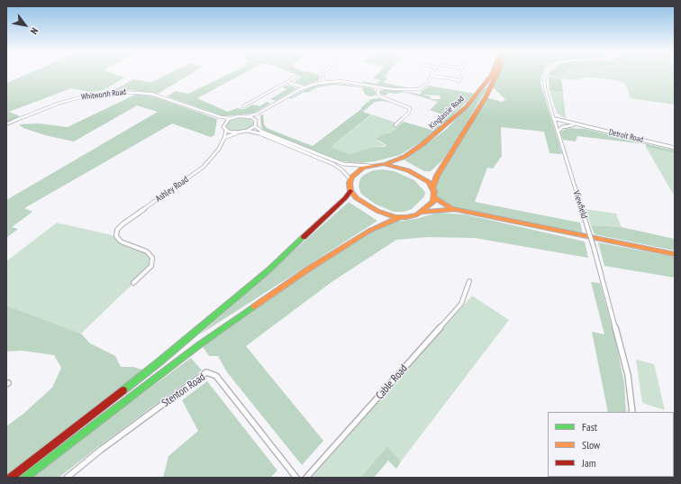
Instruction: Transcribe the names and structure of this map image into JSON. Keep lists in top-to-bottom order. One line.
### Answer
{"streets":{"main road":["Kinglassie Road"],"street":["Whitworth Road","Detroit Road","Ashley Road","Viewfield","Cable Road","Stenton Road"]},"crossings":[["Detroit Road","Viewfield"]],"legend":["Fast","Slow","Jam"],"north":"bottom right"}
